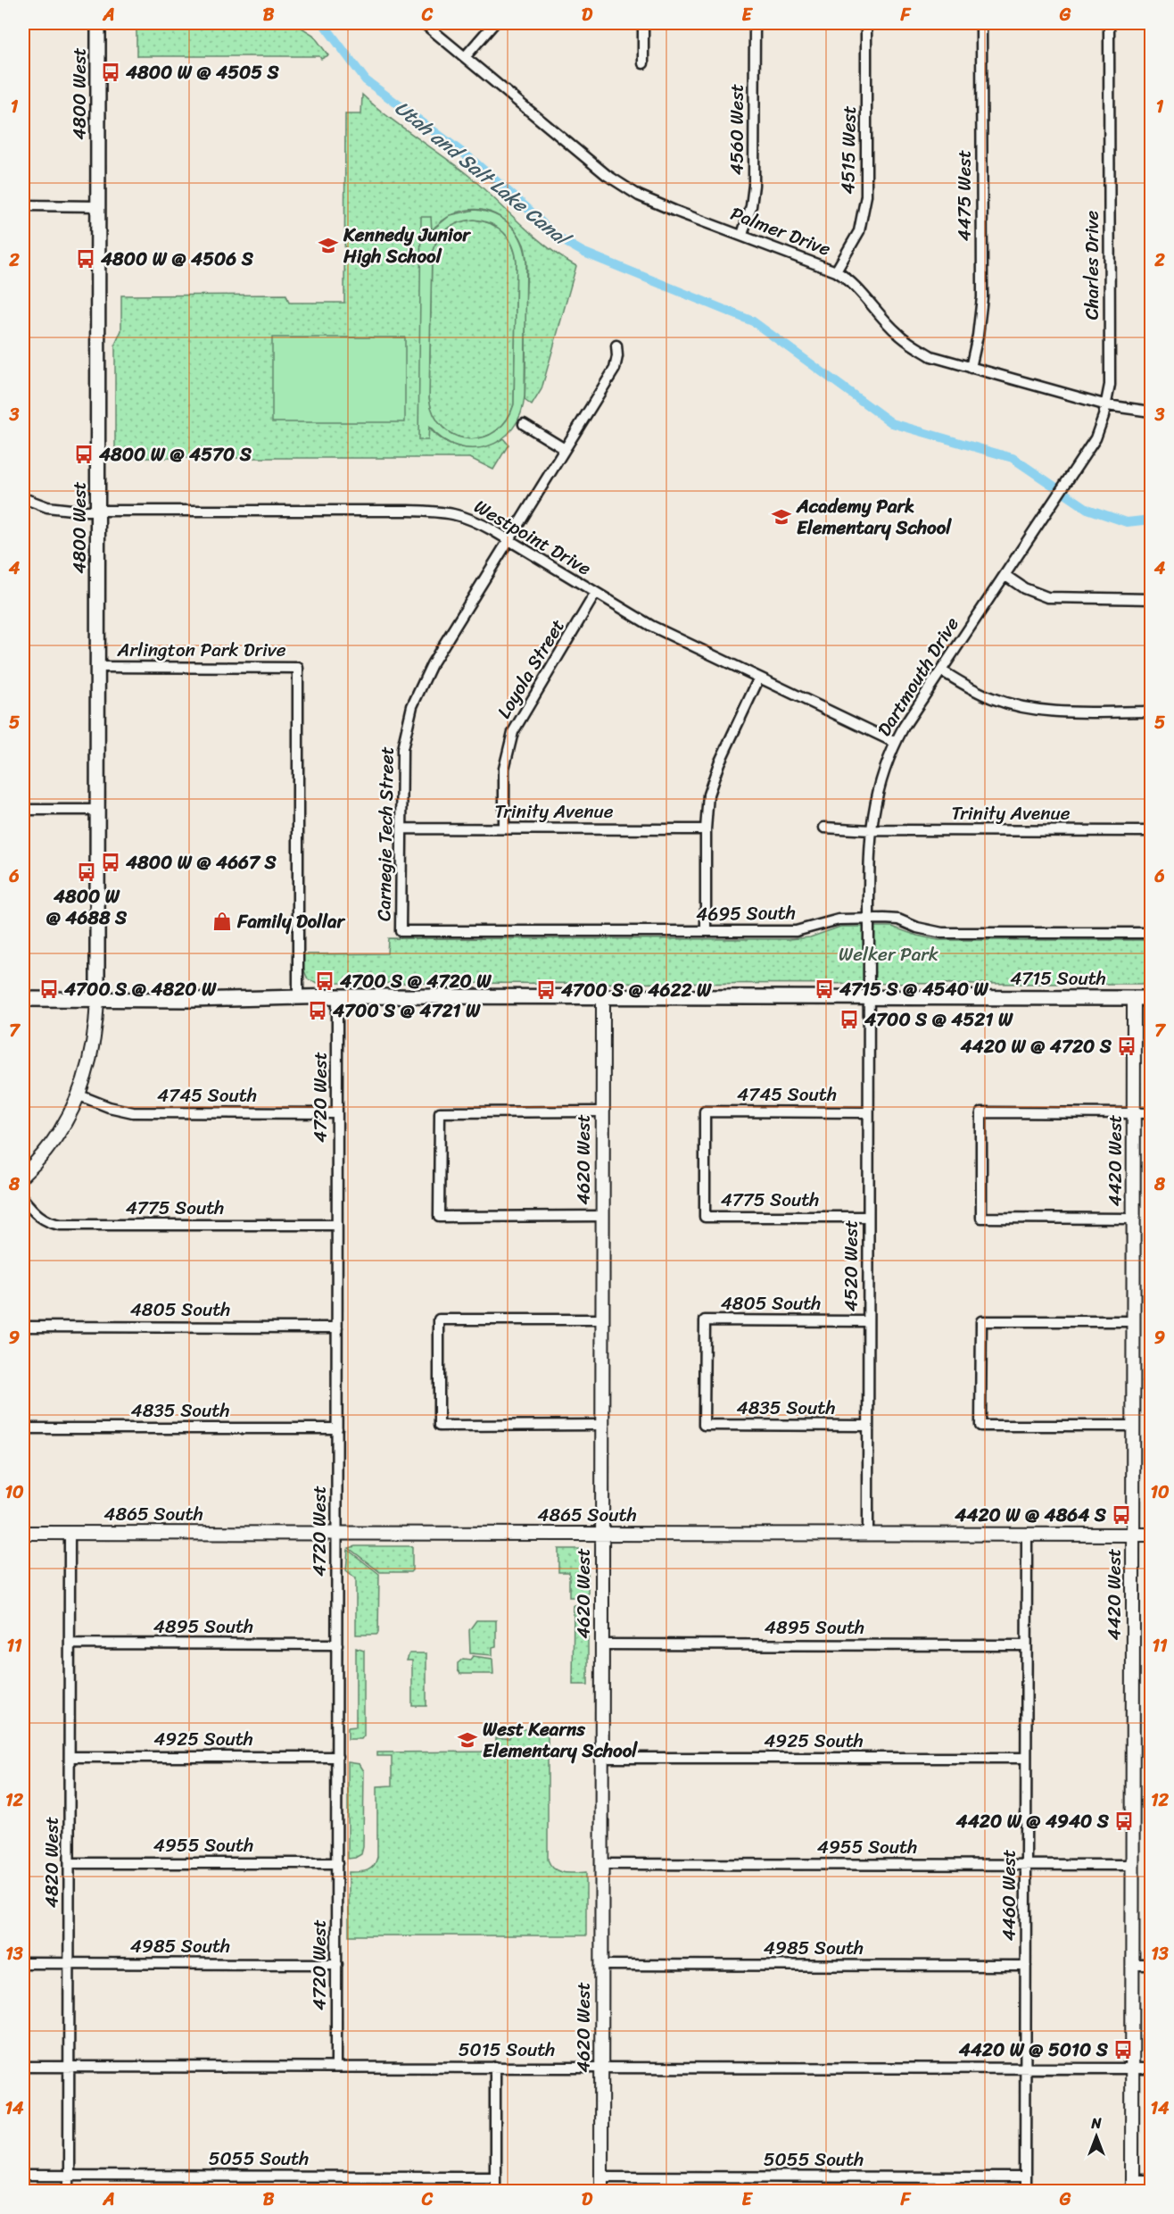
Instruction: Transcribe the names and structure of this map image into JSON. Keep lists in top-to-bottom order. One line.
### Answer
{"streets":{"main road":["4800 West","4715 South"],"street":["4560 West","4515 West","4475 West","Palmer Drive","Charles Drive","Westpoint Drive","Arlington Park Drive","Loyola Street","Dartmouth Drive","Trinity Avenue","Carnegie Tech Street","4695 South","4745 South","4720 West","4620 West","4420 West","4775 South","4520 West","4805 South","4835 South","4865 South","4895 South","4925 South","4955 South","4820 West","4460 West","4985 South","5015 South","5055 South"]},"crossings":[["4800 West","Westpoint Drive"],["4800 West","Arlington Park Drive"],["4800 West","4715 South"],["4560 West","Palmer Drive"],["4515 West","Palmer Drive"],["4475 West","Palmer Drive"],["Palmer Drive","Charles Drive"],["Charles Drive","Dartmouth Drive"],["Westpoint Drive","Loyola Street"],["Westpoint Drive","Dartmouth Drive"],["Westpoint Drive","Carnegie Tech Street"],["Arlington Park Drive","4715 South"],["Loyola Street","Trinity Avenue"],["Dartmouth Drive","Trinity Avenue"],["Dartmouth Drive","4695 South"],["Dartmouth Drive","4715 South"],["Dartmouth Drive","4520 West"],["Trinity Avenue","Carnegie Tech Street"],["Carnegie Tech Street","4695 South"],["4715 South","4720 West"],["4715 South","4620 West"],["4715 South","4420 West"],["4715 South","4520 West"],["4745 South","4720 West"],["4745 South","4775 South"],["4745 South","4520 West"],["4720 West","4775 South"],["4720 West","4805 South"],["4720 West","4835 South"],["4720 West","4865 South"],["4720 West","4895 South"],["4720 West","4925 South"],["4720 West","4955 South"],["4720 West","4985 South"],["4720 West","5015 South"],["4620 West","4865 South"],["4620 West","4895 South"],["4620 West","4925 South"],["4620 West","4955 South"],["4620 West","4985 South"],["4620 West","5015 South"],["4620 West","5055 South"],["4420 West","4865 South"],["4420 West","4955 South"],["4420 West","5015 South"],["4775 South","4520 West"],["4520 West","4805 South"],["4520 West","4835 South"],["4520 West","4865 South"],["4805 South","4835 South"],["4865 South","4820 West"],["4865 South","4460 West"],["4895 South","4820 West"],["4895 South","4460 West"],["4925 South","4820 West"],["4925 South","4460 West"],["4955 South","4820 West"],["4955 South","4460 West"],["4820 West","4985 South"],["4820 West","5015 South"],["4820 West","5055 South"],["4460 West","4985 South"],["4460 West","5015 South"],["4460 West","5055 South"]],"water":["Utah and Salt Lake Canal"],"parks":["Welker Park"],"places":{"bus stop":["4800 W @ 4505 S","4800 W @ 4506 S","4800 W @ 4570 S","4800 W @ 4667 S","4800 W @ 4688 S","4700 S @ 4720 W","4700 S @ 4820 W","4715 S @ 4540 W","4700 S @ 4622 W","4700 S @ 4721 W","4700 S @ 4521 W","4420 W @ 4720 S","4420 W @ 4864 S","4420 W @ 4940 S","4420 W @ 5010 S"],"school or university":["Kennedy Junior High School","Academy Park Elementary School","West Kearns Elementary School"],"shop":["Family Dollar"]},"north":"top","grid":{"columns":["A","B","C","D","E","F","G"],"rows":["1","2","3","4","5","6","7","8","9","10","11","12","13","14"]}}
